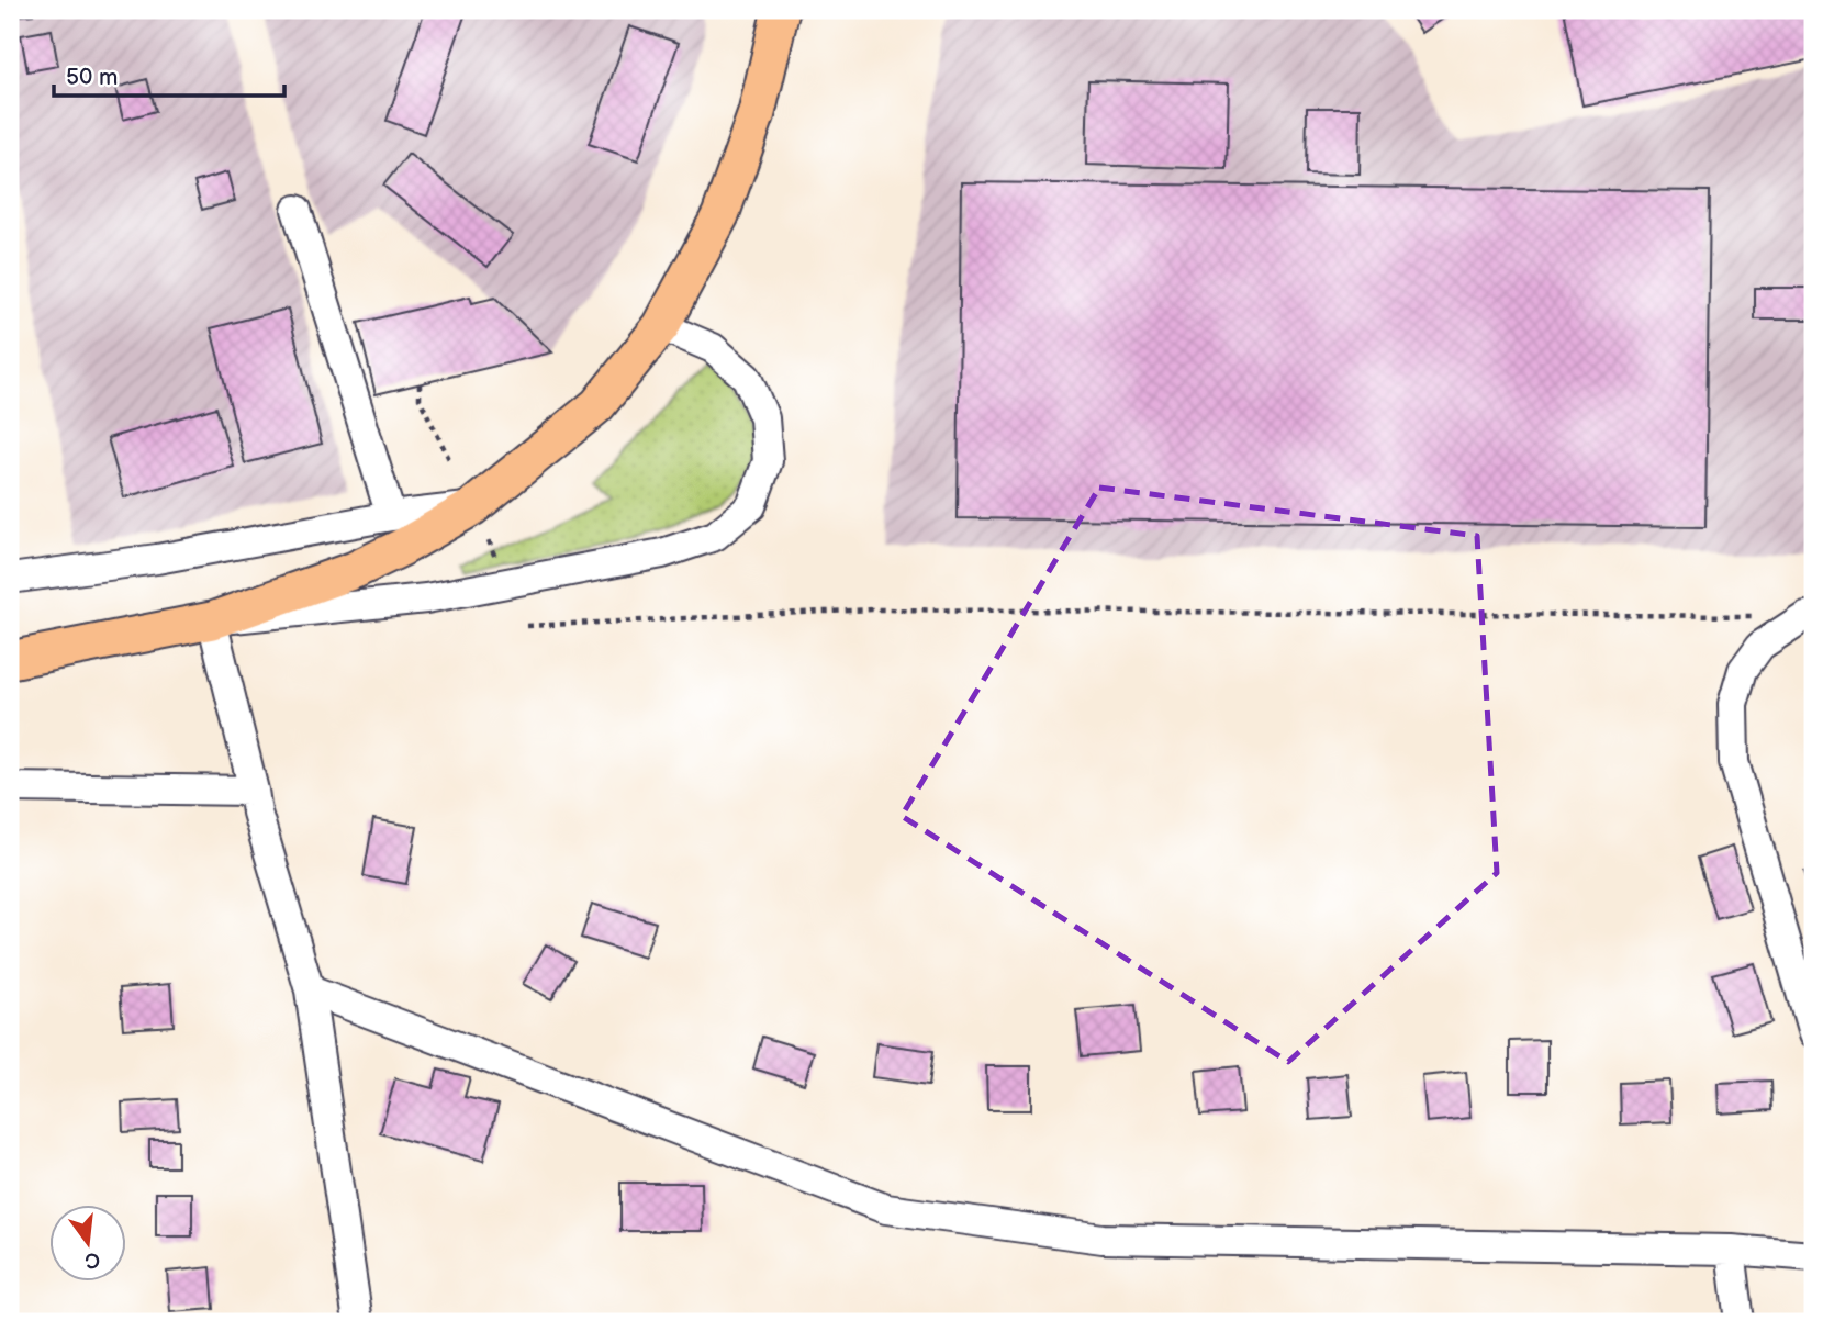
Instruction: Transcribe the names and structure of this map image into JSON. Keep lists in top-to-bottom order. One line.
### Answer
{"scale_bar":"50 m","north":"bottom"}
